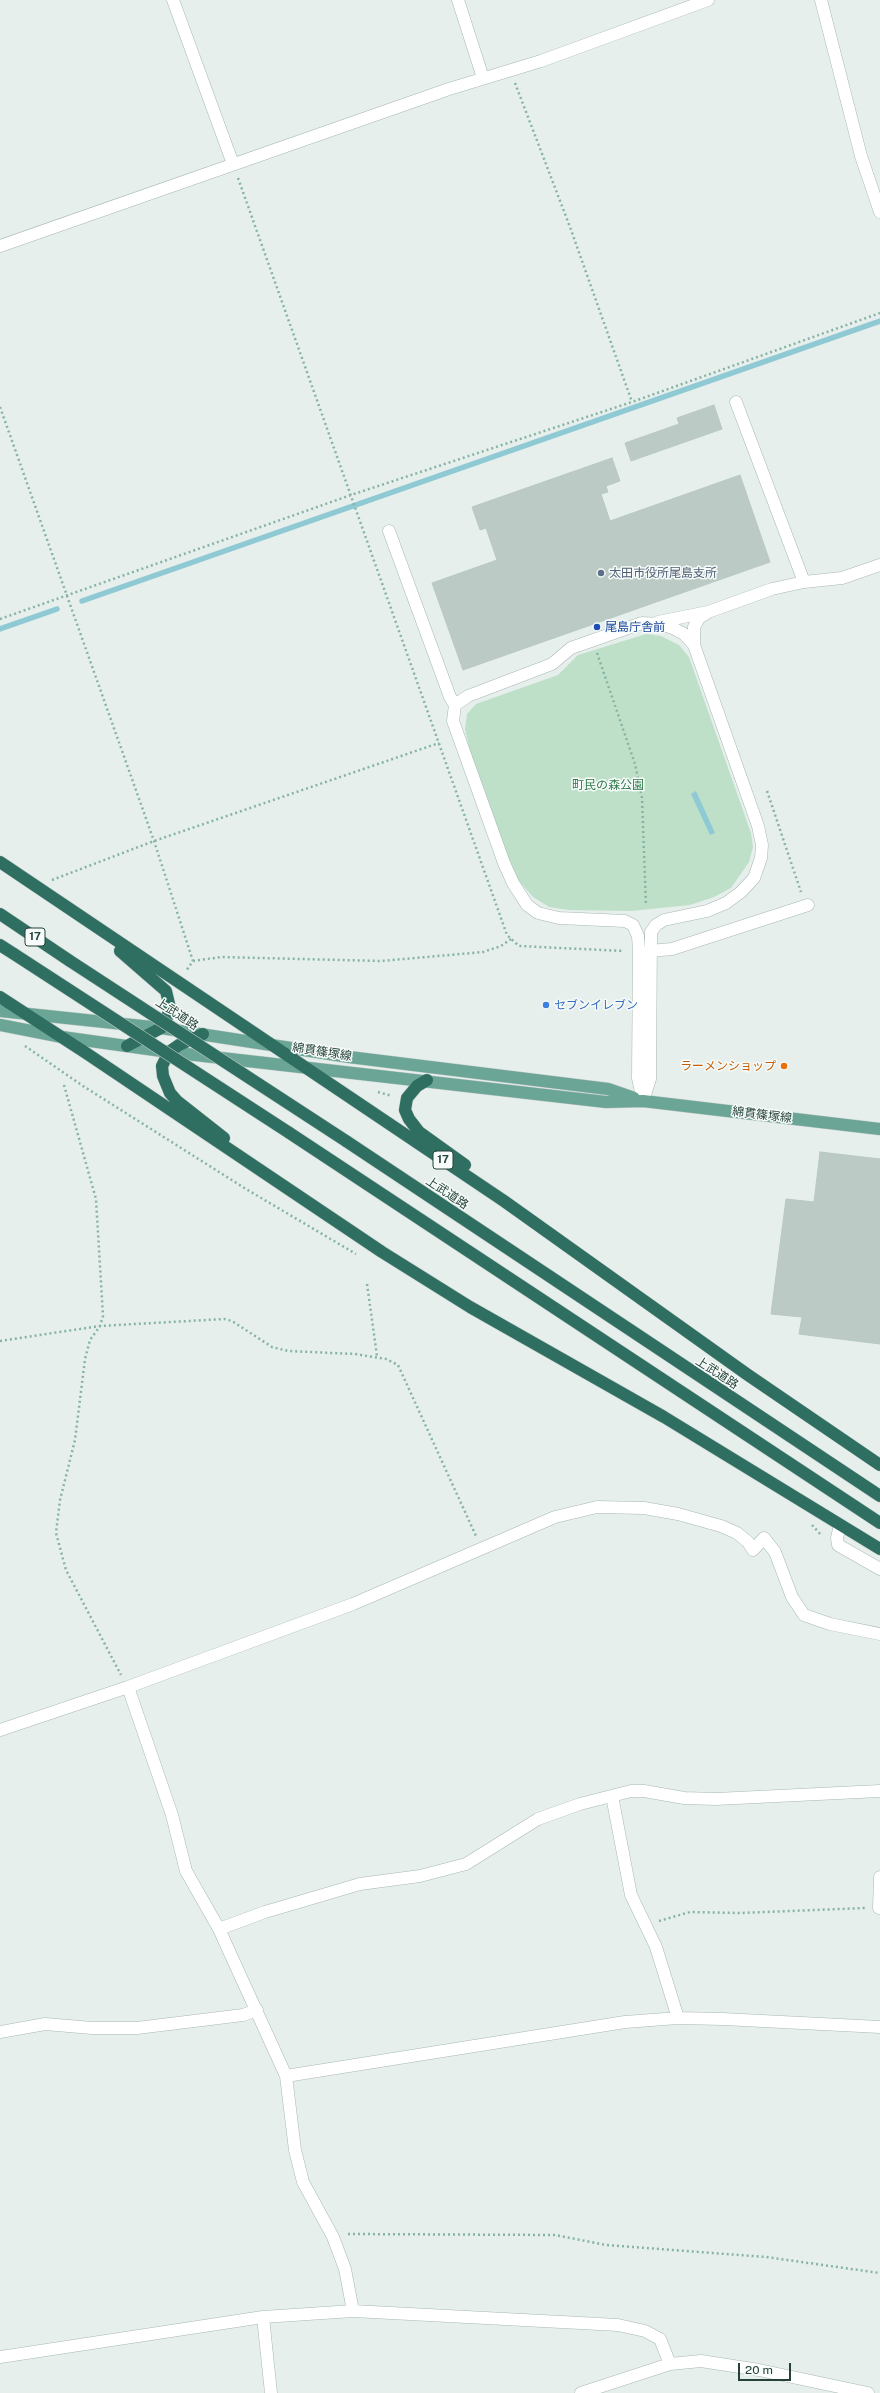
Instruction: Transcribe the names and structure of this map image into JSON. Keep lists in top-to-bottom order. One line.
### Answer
{"streets":{"highway":["17","上武道路"],"main road":["綿貫篠塚線"]},"crossings":[["17","綿貫篠塚線"]],"parks":["町民の森公園"],"places":["太田市役所尾島支所","尾島庁舎前","セブンイレブン","ラーメンショップ"],"scale_bar":"20 m"}
